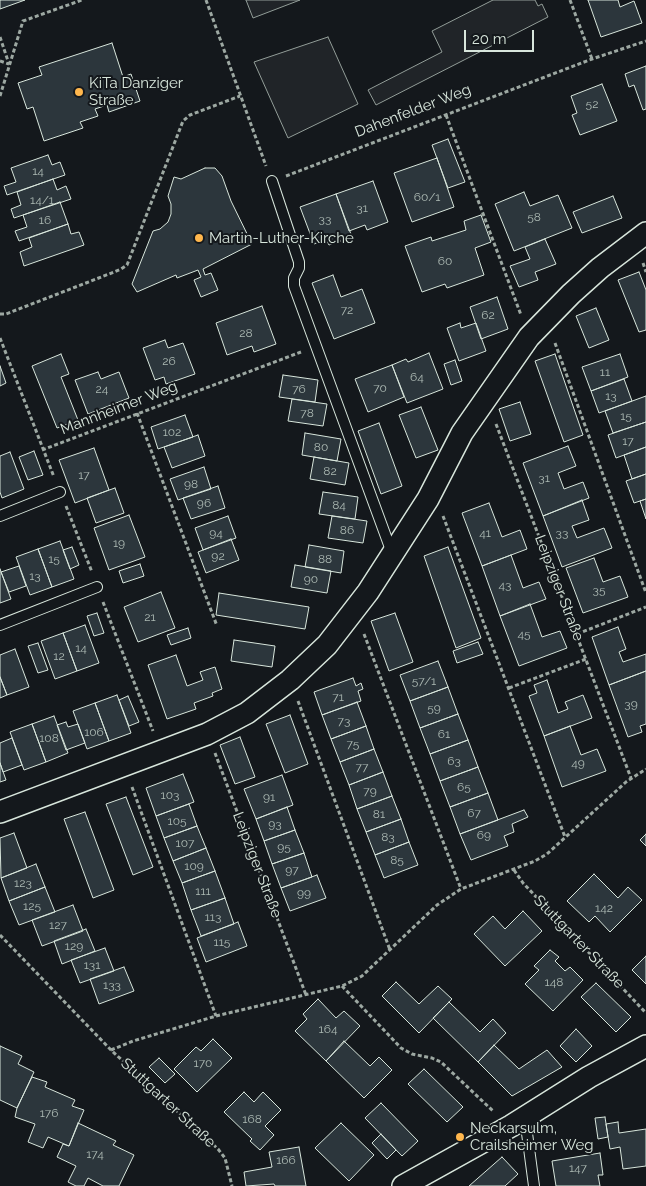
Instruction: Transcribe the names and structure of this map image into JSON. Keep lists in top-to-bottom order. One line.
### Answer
{"streets":{"path":["Dahenfelder Weg","Mannheimer Weg","Leipziger Straße","Stuttgarter Straße"]},"places":["KiTa Danziger Straße","Martin-Luther-Kirche","Neckarsulm, Crailsheimer Weg"],"house_numbers":["52","14","60/1","14/1","31","58","33","16","60","72","62","28","26","11","64","70","24","76","13","78","15","102","17","80","82","17","31","98","96","84","86","94","41","33","19","92","15","88","13","90","43","35","21","45","14","12","57/1","71","39","59","73","106","61","108","75","63","49","77","65","79","103","91","67","81","105","93","69","83","107","95","85","109","97","123","111","99","125","142","113","127","115","129","131","148","133","164","170","176","168","174","166","147"],"scale_bar":"20 m"}
